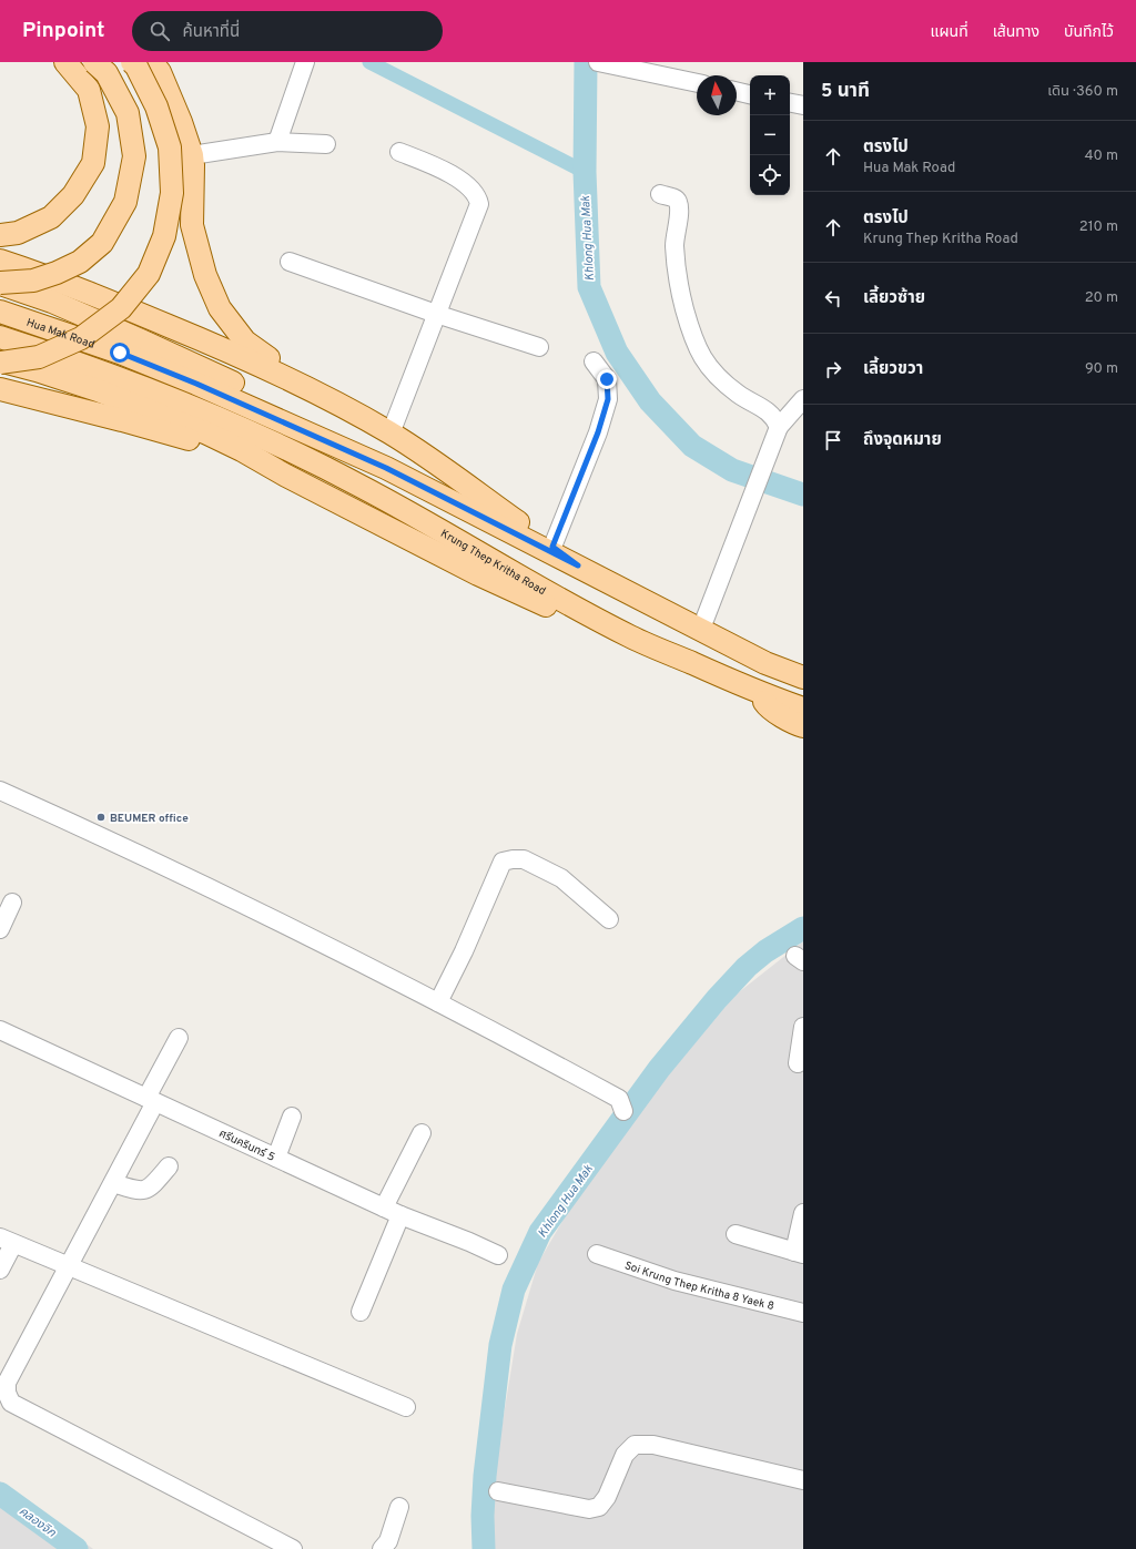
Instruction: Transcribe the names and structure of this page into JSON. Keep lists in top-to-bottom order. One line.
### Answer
{"streets":{"main road":["Hua Mak Road","Krung Thep Kritha Road"],"street":["ศรีนครินทร์ 5","Soi Krung Thep Kritha 8 Yaek 8"]},"crossings":[["Hua Mak Road","Krung Thep Kritha Road"]],"water":["Khlong Hua Mak","คลองจิก"],"places":["BEUMER office"],"north":"top","page":{"header":"Pinpoint","search":"ค้นหาที่นี่","nav":["แผนที่","เส้นทาง","บันทึกไว้"],"heading":["5 นาที","เดิน · 360 m"],"map_buttons":["+","−"],"list":[["ตรงไป","Hua Mak Road","40 m"],["ตรงไป","Krung Thep Kritha Road","210 m"],["เลี้ยวซ้าย","20 m"],["เลี้ยวขวา","90 m"],"ถึงจุดหมาย"]}}
